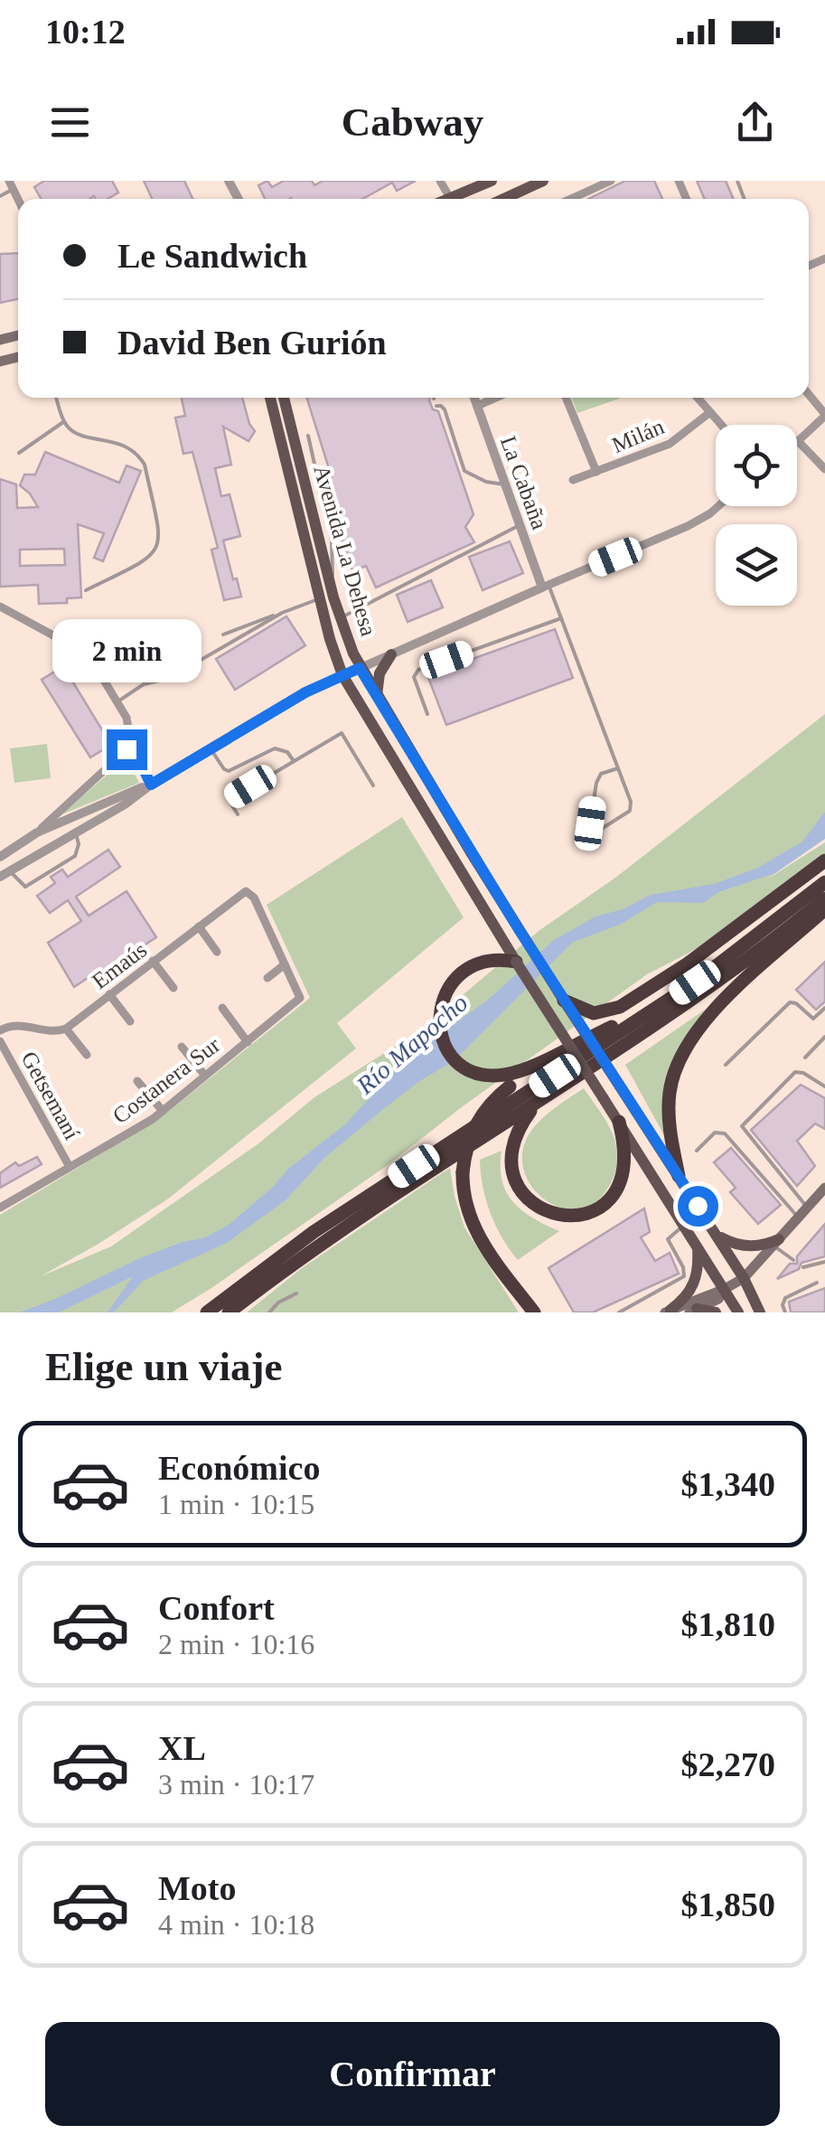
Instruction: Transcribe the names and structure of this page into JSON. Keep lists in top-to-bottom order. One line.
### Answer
{"streets":{"main road":["Avenida La Dehesa"],"street":["Milán","La Cabaña","Emaús","Costanera Sur","Getsemaní"]},"crossings":[["Emaús","Costanera Sur"],["Costanera Sur","Getsemaní"]],"water":["Río Mapocho"],"page":{"status":"10:12","header":"Cabway","banner":["Le Sandwich","David Ben Gurión"],"bubble":"2 min","heading":"Elige un viaje","list":[{"name":"Económico","note":"1 min · 10:15","value":"$1,340"},{"name":"Confort","note":"2 min · 10:16","value":"$1,810"},{"name":"XL","note":"3 min · 10:17","value":"$2,270"},{"name":"Moto","note":"4 min · 10:18","value":"$1,850"}],"buttons":"Confirmar"}}
